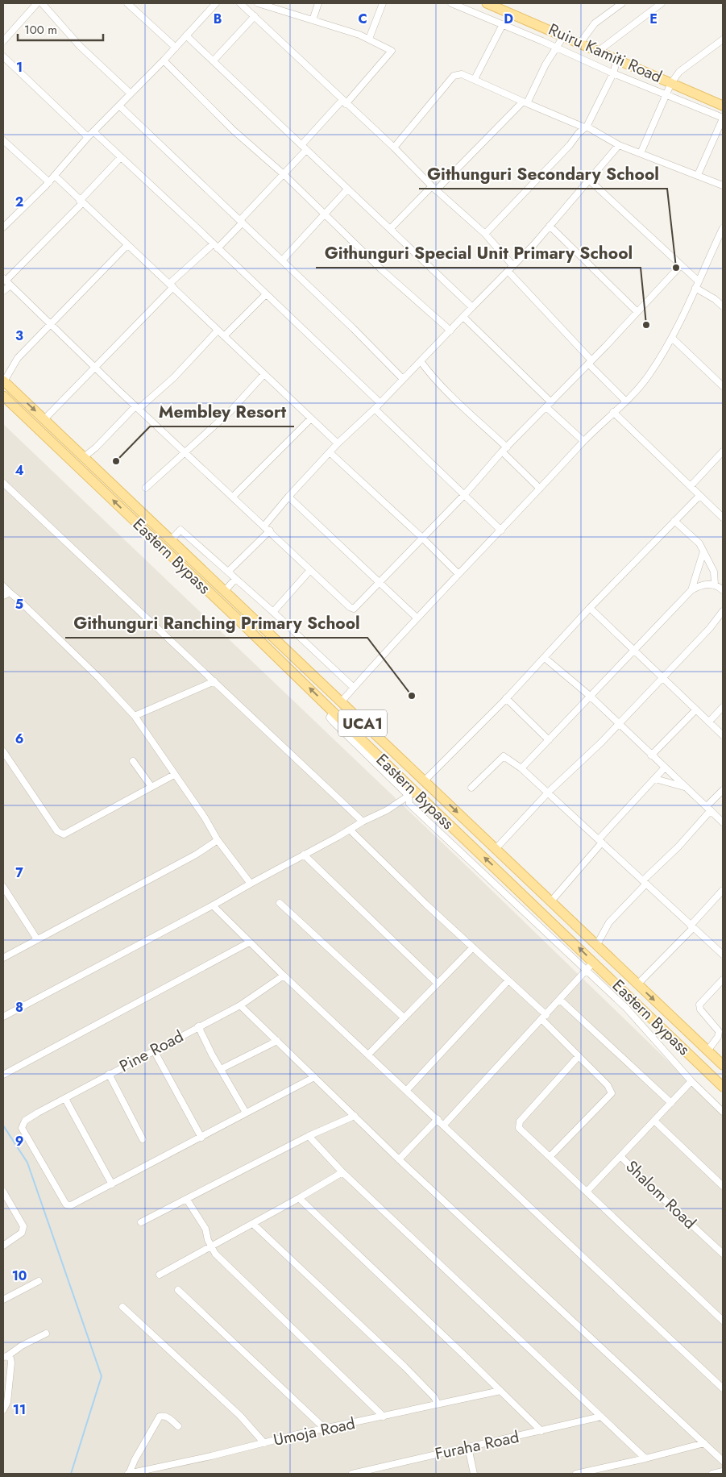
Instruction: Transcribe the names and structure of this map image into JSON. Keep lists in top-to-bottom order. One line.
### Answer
{"streets":{"main road":["Ruiru Kamiti Road","Eastern Bypass","UCA1"],"street":["Pine Road","Shalom Road","Umoja Road","Furaha Road"]},"places":["Githunguri Secondary School","Githunguri Special Unit Primary School","Membley Resort","Githunguri Ranching Primary School"],"scale_bar":"100 m","grid":{"columns":["B","C","D","E"],"rows":["1","2","3","4","5","6","7","8","9","10","11"]}}
